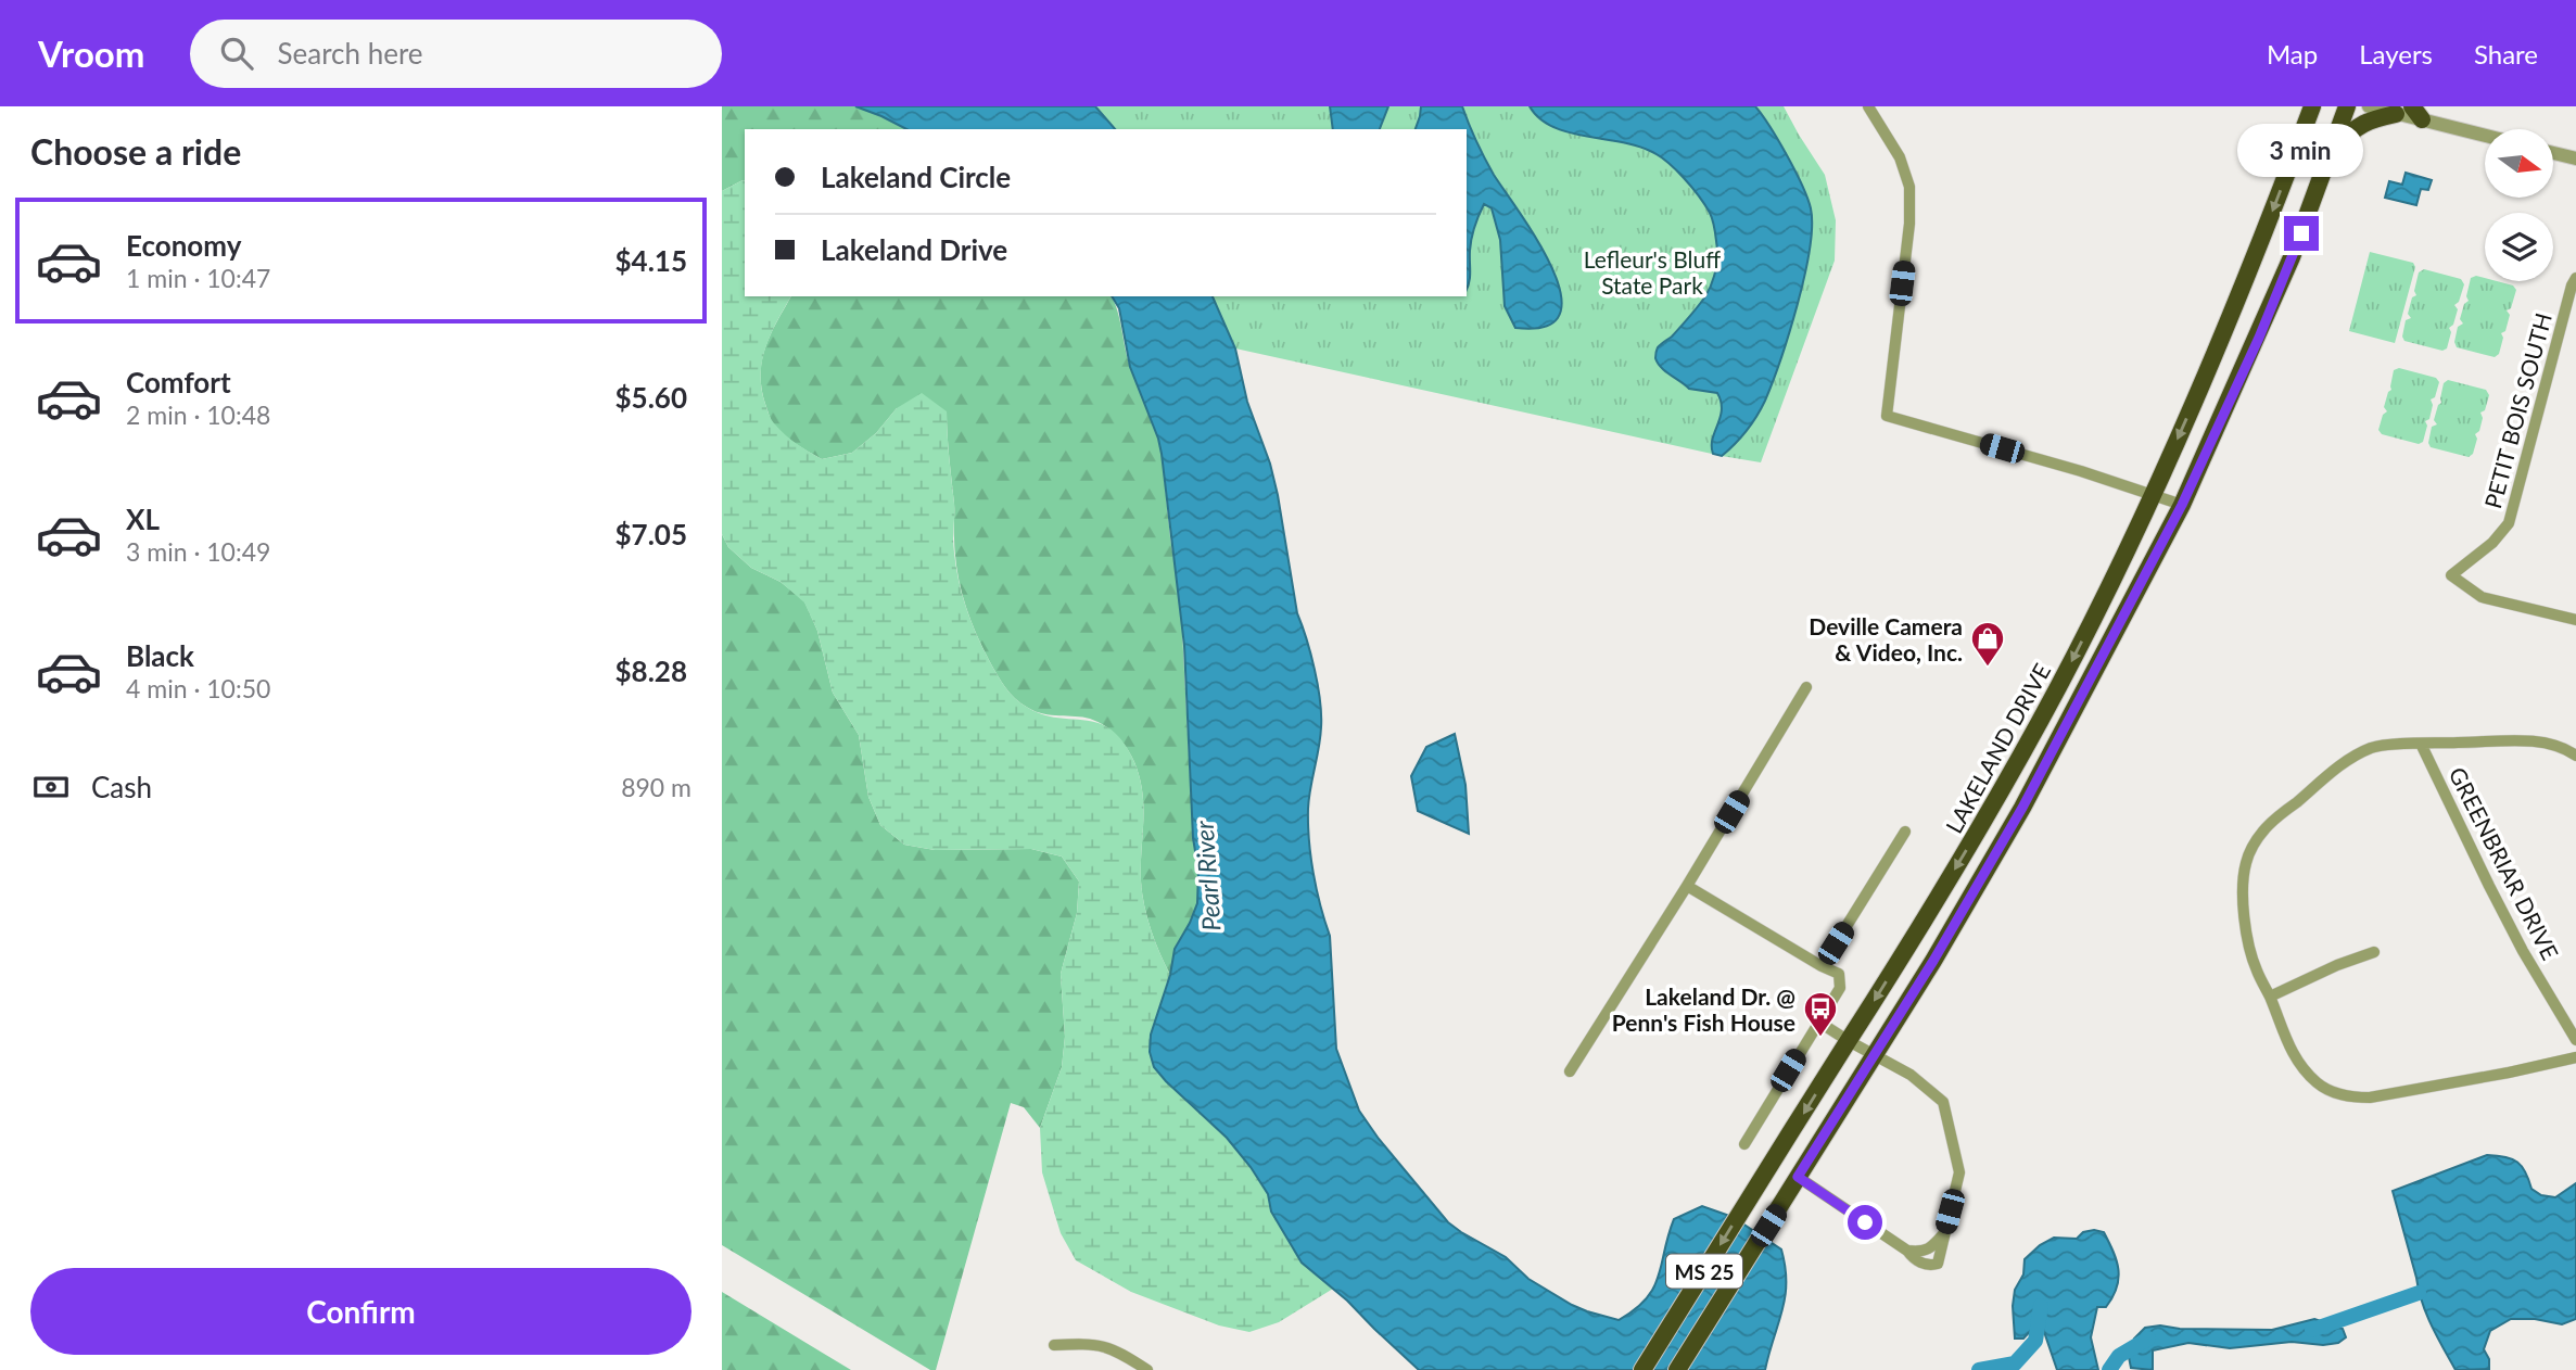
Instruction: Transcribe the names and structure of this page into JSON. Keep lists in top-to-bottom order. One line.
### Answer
{"streets":{"highway":["LAKELAND DRIVE","MS 25"],"street":["PETIT BOIS SOUTH","GREENBRIAR DRIVE"]},"water":["Pearl River"],"parks":["Lefleur's Bluff State Park"],"places":{"shop":["Deville Camera & Video, Inc."],"bus stop":["Lakeland Dr. @ Penn's Fish House"]},"north":"right","page":{"header":"Vroom","search":"Search here","nav":["Map","Layers","Share"],"heading":"Choose a ride","bubble":"3 min","banner":["Lakeland Circle","Lakeland Drive"],"list":[{"name":"Economy","note":"1 min · 10:47","value":"$4.15"},{"name":"Comfort","note":"2 min · 10:48","value":"$5.60"},{"name":"XL","note":"3 min · 10:49","value":"$7.05"},{"name":"Black","note":"4 min · 10:50","value":"$8.28"}],"pay":["Cash","890 m"],"buttons":"Confirm"}}
